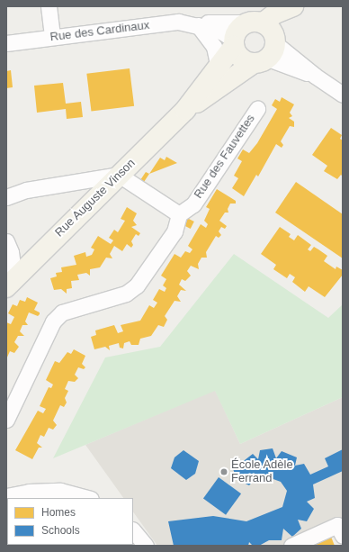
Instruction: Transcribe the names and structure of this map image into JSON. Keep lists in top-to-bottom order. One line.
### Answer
{"streets":{"main road":["Rue Auguste Vinson"],"street":["Rue des Cardinaux","Rue des Fauvettes"]},"places":["École Adèle Ferrand"],"legend":["Homes","Schools"]}
